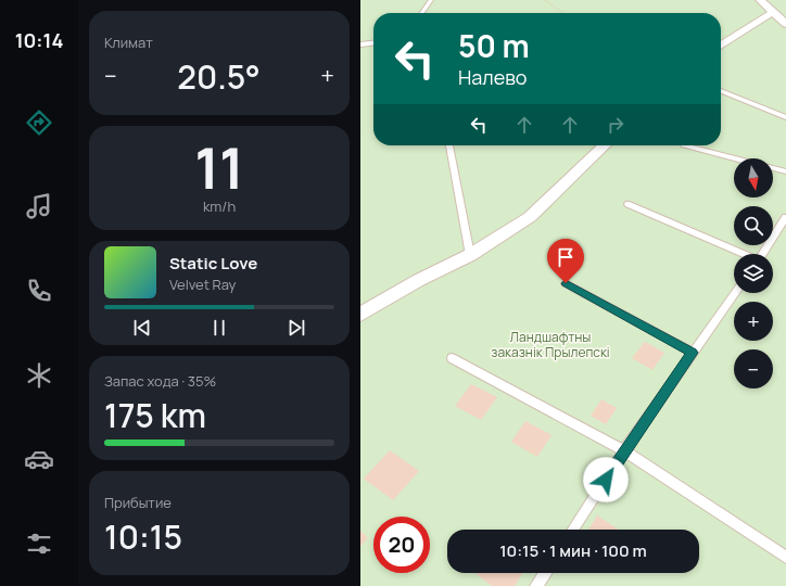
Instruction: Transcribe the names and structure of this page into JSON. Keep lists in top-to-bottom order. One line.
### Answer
{"parks":["Ландшафтны заказнік Прылепскі"],"north":"bottom","page":{"tabs":"10:14","tile":["Климат",["11","km/h"],["Запас хода · 35%","175 km"],["Прибытие","10:15"]],"turn":["50 m","Налево"],"heat":["−","20.5°","+"],"map_buttons":["+","−"],"song":["Static Love","Velvet Ray"],"limit":"20","trip":"10:15 · 1 мин · 100 m"}}
